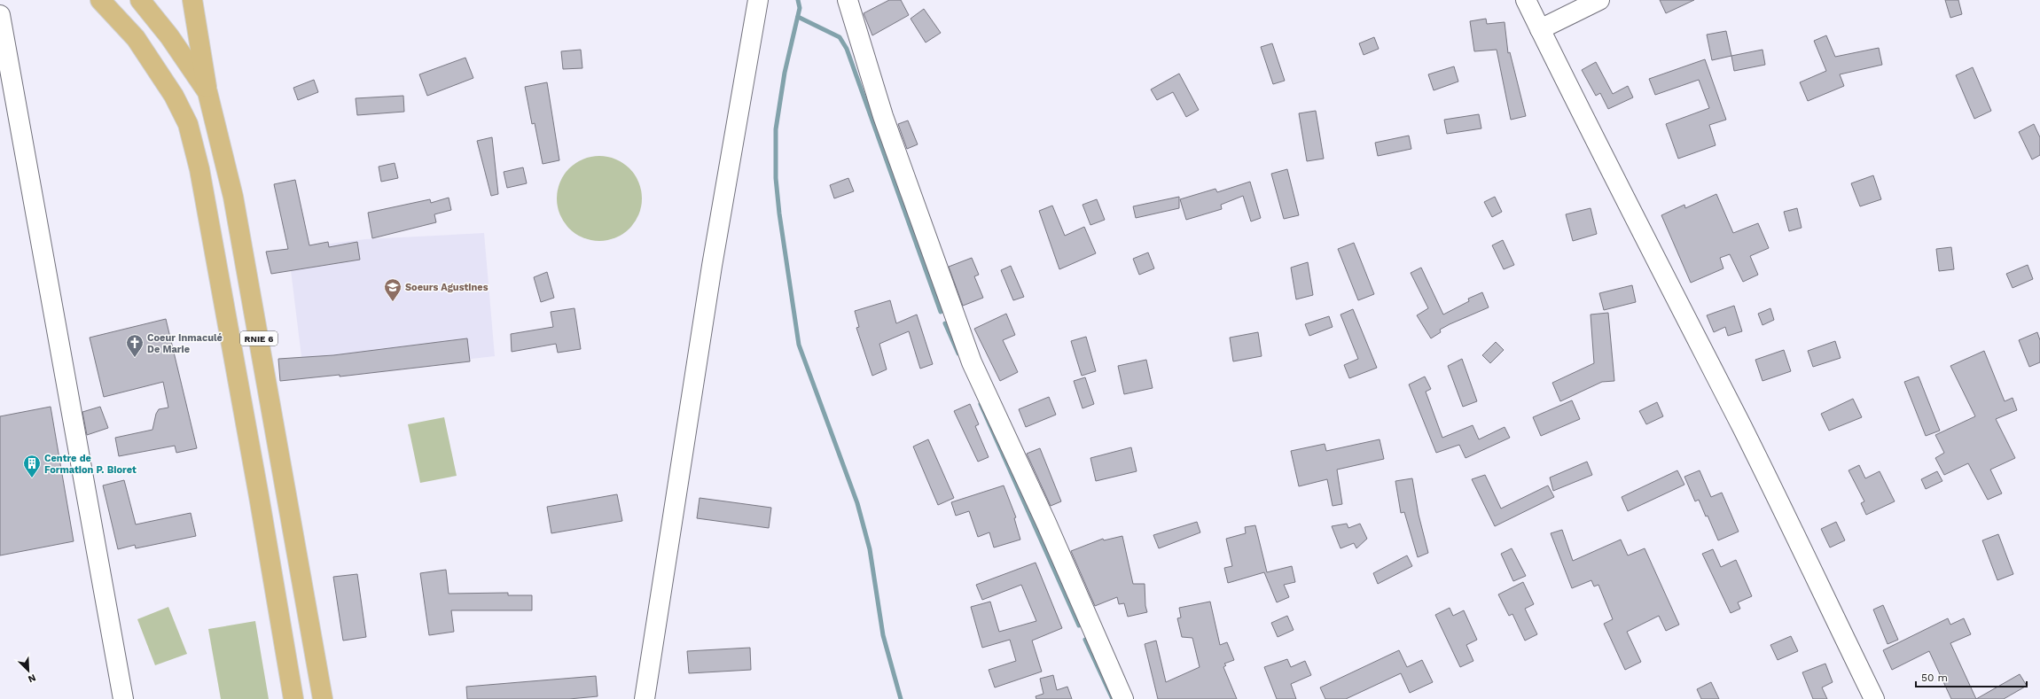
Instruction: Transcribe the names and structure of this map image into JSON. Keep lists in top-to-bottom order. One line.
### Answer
{"streets":{"main road":["RNIE 6"]},"places":{"school or university":["Soeurs Agustines"],"church":["Coeur Inmaculé De Marie"],"building":["Centre de Formation P. Bioret"]},"scale_bar":"50 m","north":"bottom right"}
